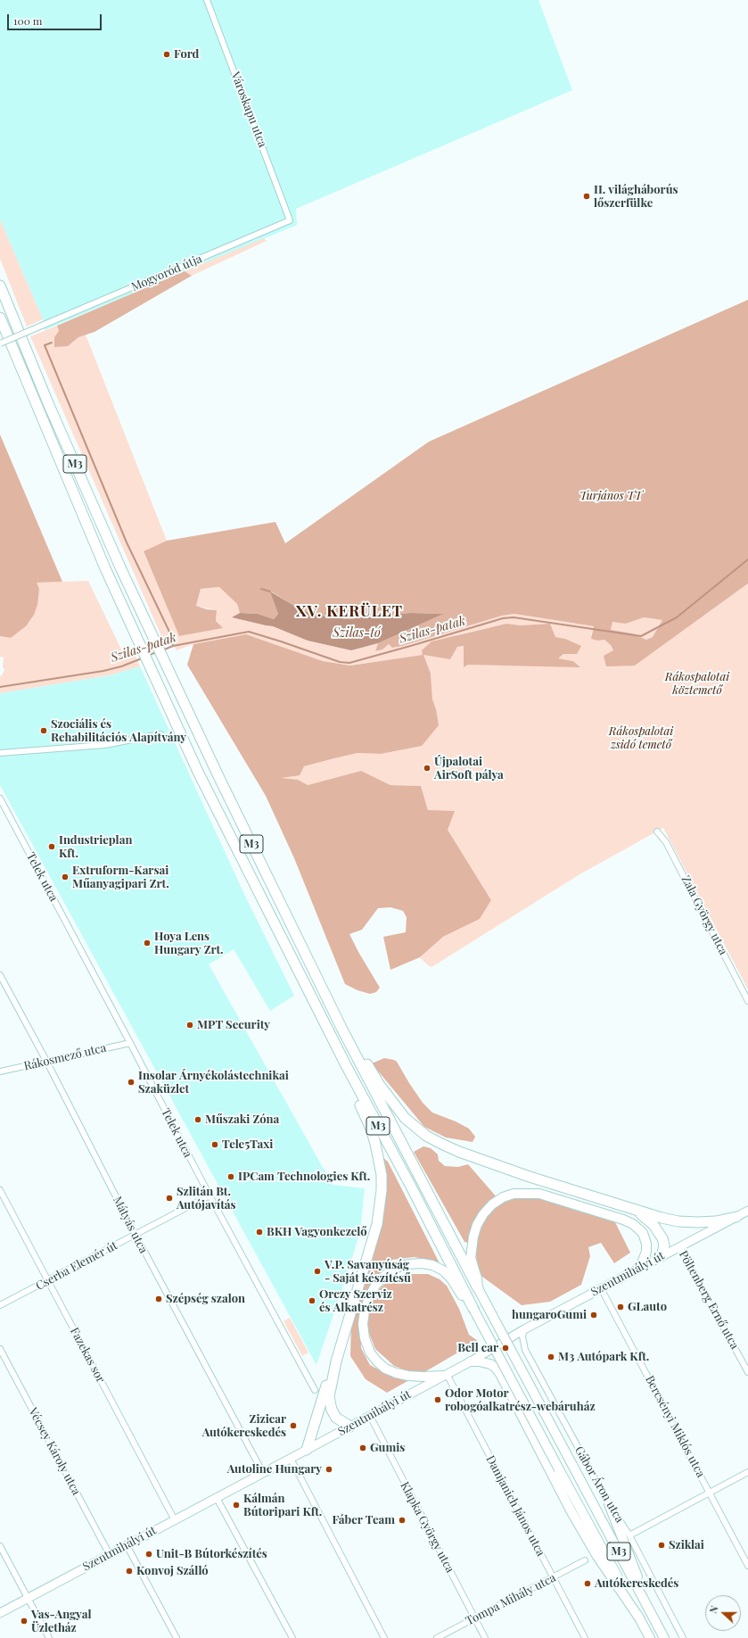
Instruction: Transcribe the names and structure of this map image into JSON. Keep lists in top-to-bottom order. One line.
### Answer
{"streets":{"highway":["M3"],"main road":["Szentmihályi út"],"street":["Városkapu utca","Mogyoród útja","Telek utca","Zala György utca","Rákosmező utca","Mátyás utca","Cserba Elemér út","Pöltenberg Ernő utca","Fazekas sor","Bercsényi Miklós utca","Vécsey Károly utca","Gábor Áron utca","Damjanich János utca","Klapka György utca","Tompa Mihály utca"]},"crossings":[["Városkapu utca","Mogyoród útja"],["Telek utca","Rákosmező utca"],["Telek utca","Cserba Elemér út"],["Rákosmező utca","Mátyás utca"],["Mátyás utca","Cserba Elemér út"],["Mátyás utca","Szentmihályi út"],["Cserba Elemér út","Fazekas sor"],["Szentmihályi út","Pöltenberg Ernő utca"],["Szentmihályi út","Fazekas sor"],["Szentmihályi út","Bercsényi Miklós utca"],["Szentmihályi út","Vécsey Károly utca"],["Szentmihályi út","Gábor Áron utca"],["Szentmihályi út","Damjanich János utca"],["Szentmihályi út","Klapka György utca"],["Damjanich János utca","Tompa Mihály utca"],["Klapka György utca","Tompa Mihály utca"]],"districts":["XV. KERÜLET"],"water":["Szilas-patak","Szilas-tó"],"parks":["Turjános TT","Rákospalotai köztemető","Rákospalotai zsidó temető"],"places":["Ford","II. világháborús lőszerfülke","Szociális és Rehabilitációs Alapítvány","Újpalotai AirSoft pálya","Industrieplan Kft.","Extruform-Karsai Műanyagipari Zrt.","Hoya Lens Hungary Zrt.","MPT Security","Insolar Árnyékolástechnikai Szaküzlet","Műszaki Zóna","Tele5Taxi","IPCam Technologies Kft.","Szlitán Bt. Autójavítás","BKH Vagyonkezelő","V.P. Savanyúság - Saját készítésű","Szépség szalon","Orczy Szerviz és Alkatrész","GLauto","hungaroGumi","Bell car","M3 Autópark Kft.","Odor Motor robogóalkatrész-webáruház","Zizicar Autókereskedés","Gumis","Autoline Hungary","Kálmán Bútoripari Kft.","Fáber Team","Sziklai","Unit-B Bútorkészítés","Konvoj Szálló","Autókereskedés","Vas-Angyal Üzletház"],"scale_bar":"100 m","north":"left"}
